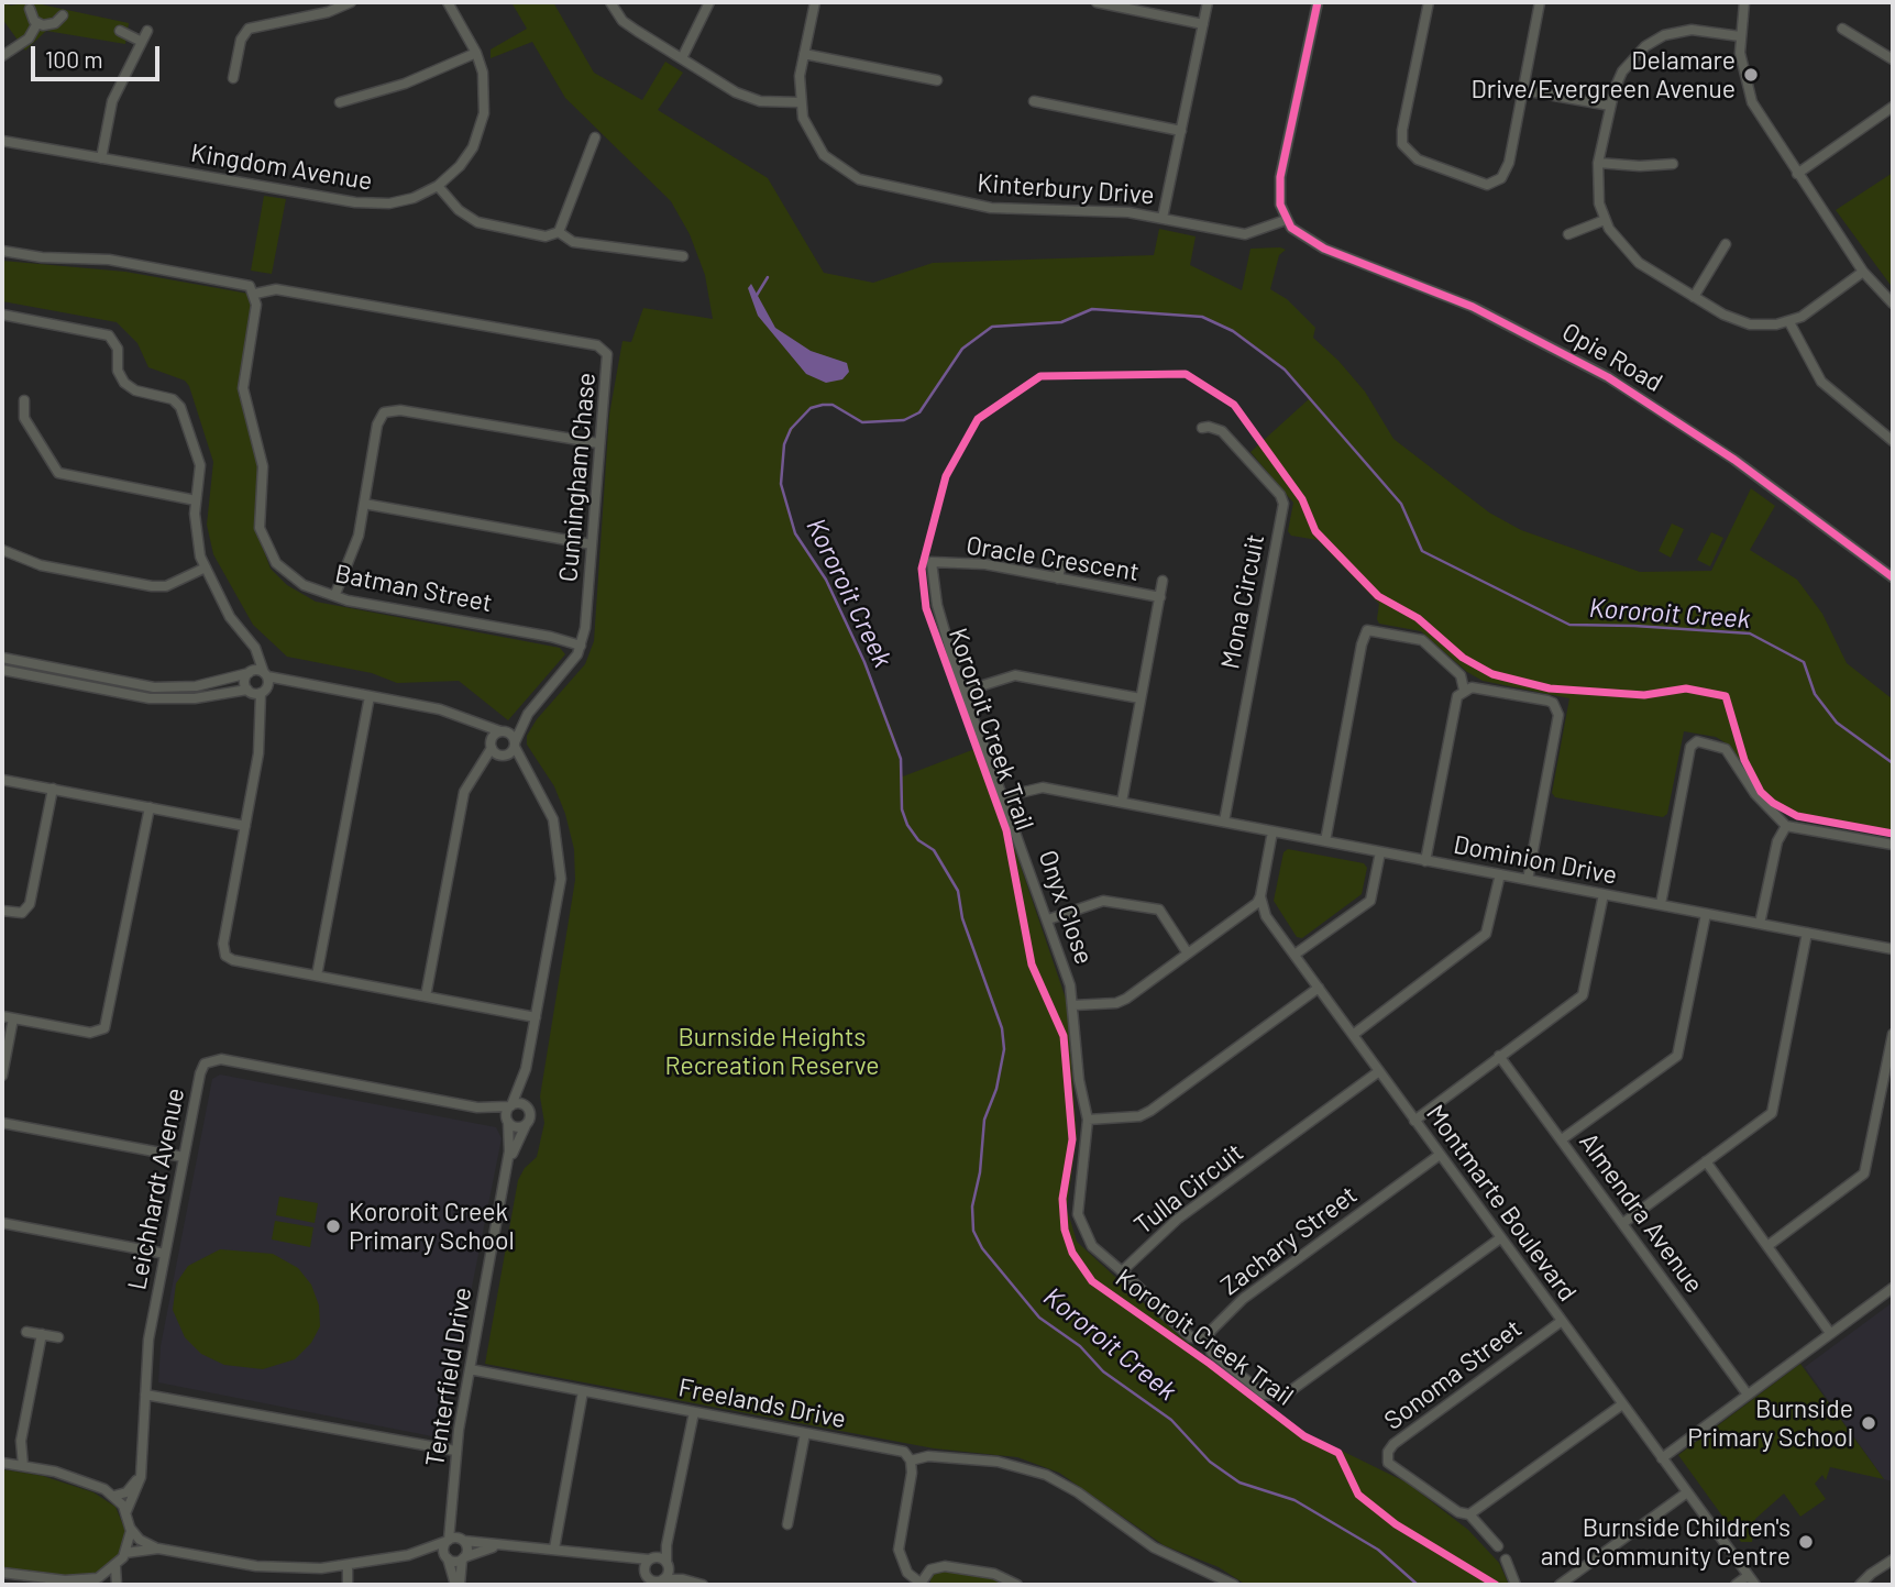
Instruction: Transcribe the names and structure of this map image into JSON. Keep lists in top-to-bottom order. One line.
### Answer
{"streets":{"street":["Kingdom Avenue","Kinterbury Drive","Opie Road","Cunningham Chase","Oracle Crescent","Batman Street","Mona Circuit","Dominion Drive","Onyx Close","Leichhardt Avenue","Tulla Circuit","Montmarte Boulevard","Almendra Avenue","Zachary Street","Sonoma Street","Tenterfield Drive","Freelands Drive"],"cycle path":["Kororoit Creek Trail"]},"crossings":[["Kinterbury Drive","Opie Road"],["Cunningham Chase","Batman Street"],["Oracle Crescent","Onyx Close"],["Mona Circuit","Dominion Drive"],["Dominion Drive","Onyx Close"],["Leichhardt Avenue","Tenterfield Drive"],["Tulla Circuit","Montmarte Boulevard"],["Montmarte Boulevard","Zachary Street"],["Montmarte Boulevard","Sonoma Street"],["Tenterfield Drive","Freelands Drive"]],"water":["Kororoit Creek"],"parks":["Burnside Heights Recreation Reserve"],"places":["Delamare Drive/Evergreen Avenue","Kororoit Creek Primary School","Burnside Primary School","Burnside Children's and Community Centre"],"scale_bar":"100 m"}
